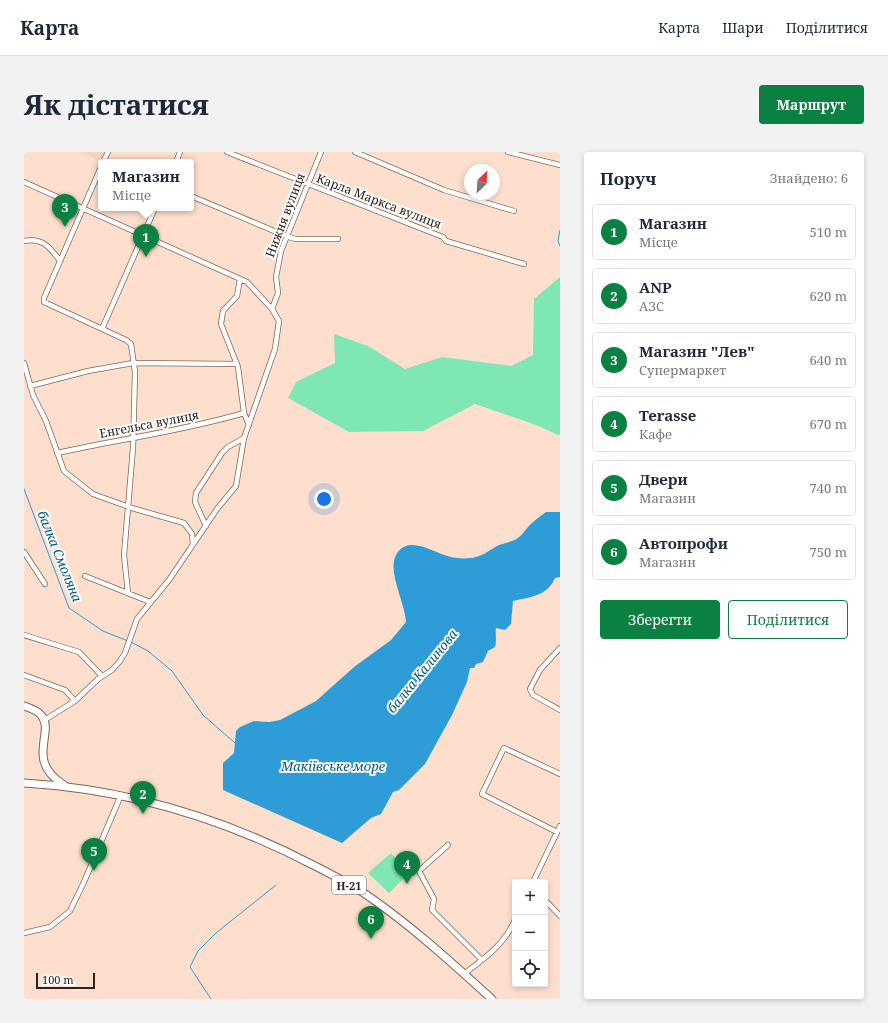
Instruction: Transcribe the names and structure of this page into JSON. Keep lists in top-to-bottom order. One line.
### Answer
{"streets":{"main road":["Н-21"],"street":["Карла Маркса вулиця","Нижня вулиця","Енгельса вулиця"]},"crossings":[["Карла Маркса вулиця","Нижня вулиця"]],"water":["балка Смоляна","балка Калинова","Макіївське море"],"scale_bar":"100 m","north":"top right","page":{"header":"Карта","nav":["Карта","Шари","Поділитися"],"title":"Як дістатися","buttons":["Маршрут",["Зберегти","Поділитися"]],"heading":["Поруч","Знайдено: 6"],"popup":["Магазин","Місце"],"pins":["3","1","2","5","4","6"],"list":[{"mark":"1","name":"Магазин","note":"Місце","value":"510 m"},{"mark":"2","name":"ANP","note":"АЗС","value":"620 m"},{"mark":"3","name":"Магазин \"Лев\"","note":"Супермаркет","value":"640 m"},{"mark":"4","name":"Terasse","note":"Кафе","value":"670 m"},{"mark":"5","name":"Двери","note":"Магазин","value":"740 m"},{"mark":"6","name":"Автопрофи","note":"Магазин","value":"750 m"}],"map_buttons":["+","−"],"scale":"100 m"}}
